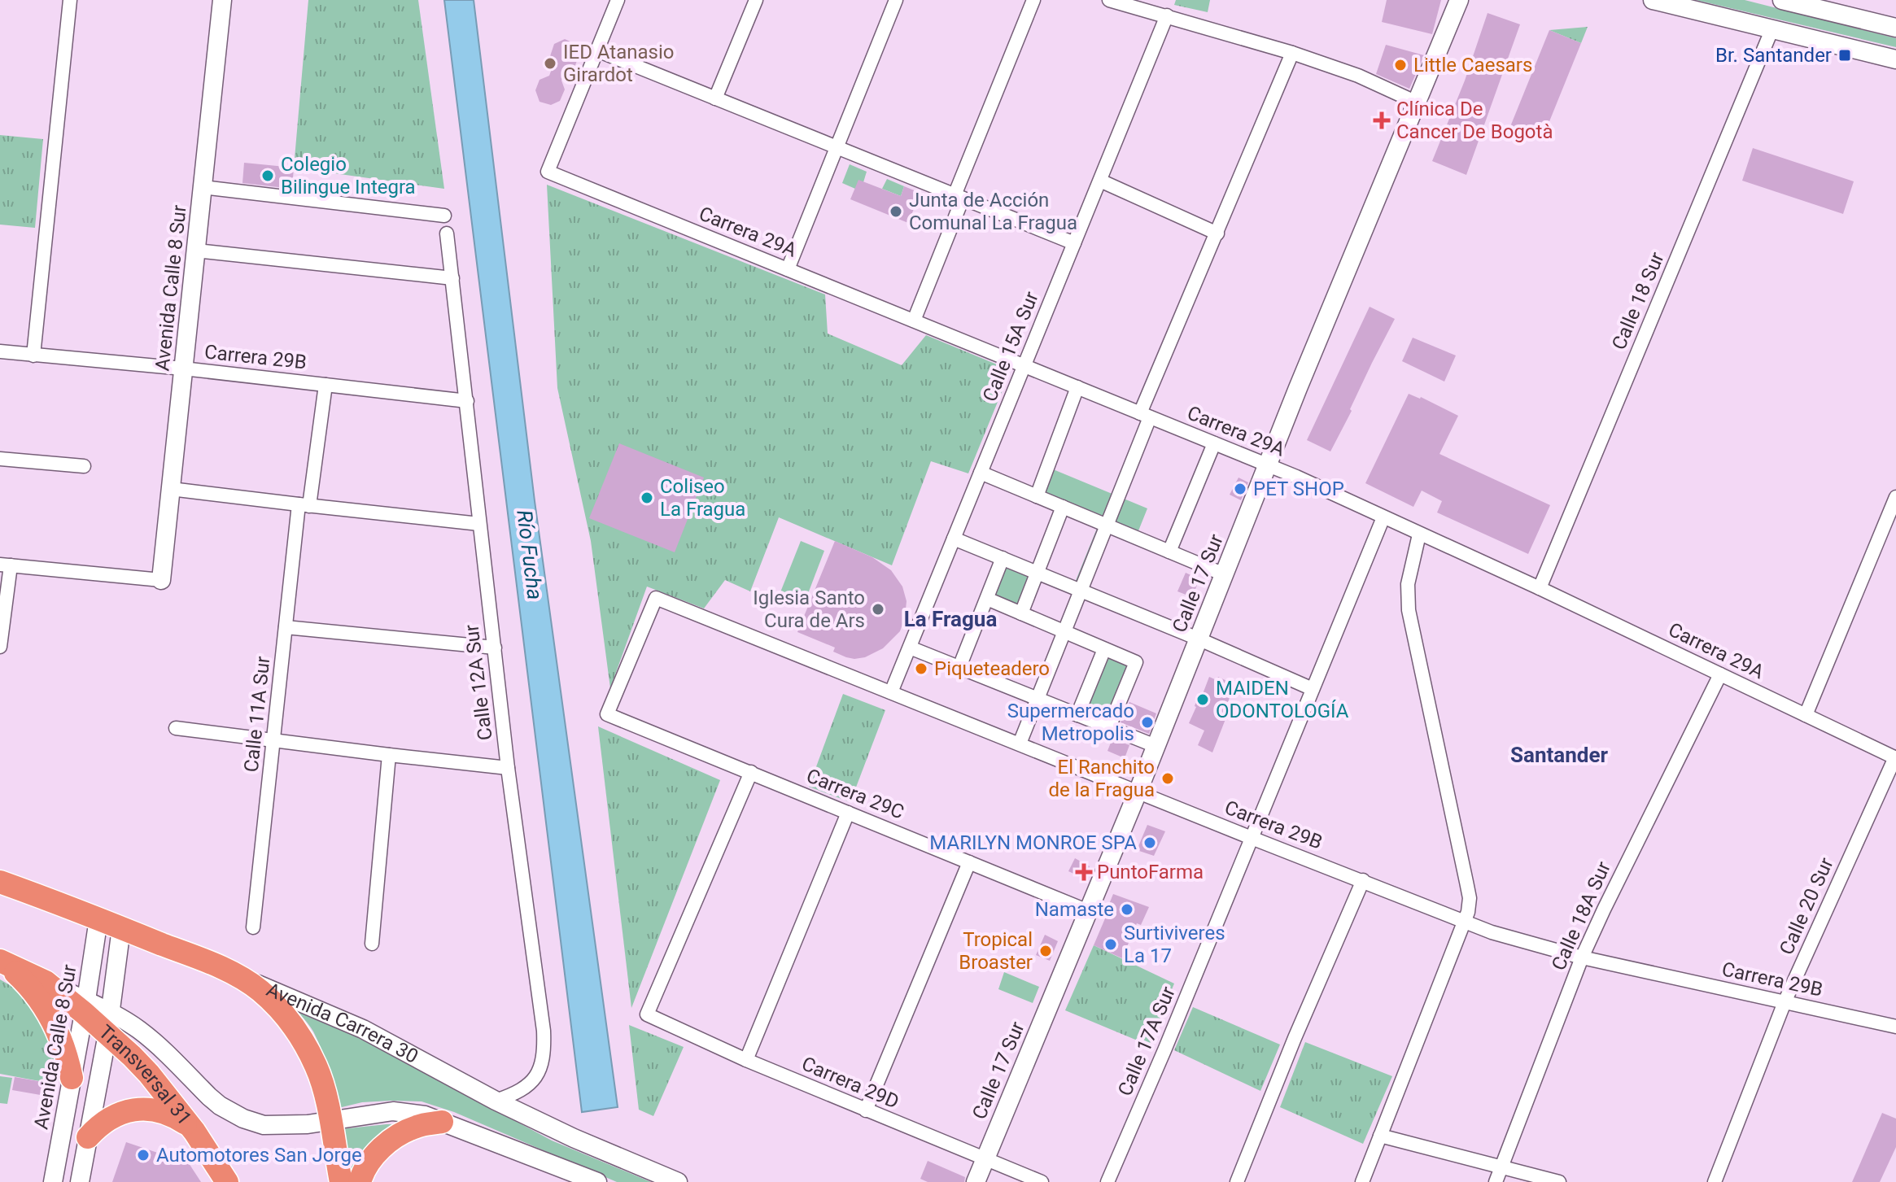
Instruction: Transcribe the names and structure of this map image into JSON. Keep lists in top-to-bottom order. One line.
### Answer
{"streets":{"highway":["Avenida Carrera 30","Transversal 31"],"main road":["Avenida Calle 8 Sur","Calle 17 Sur"],"street":["Carrera 29A","Calle 18 Sur","Calle 15A Sur","Carrera 29B","Calle 12A Sur","Calle 11A Sur","Carrera 29C","Calle 20 Sur","Calle 18A Sur","Calle 17A Sur","Carrera 29D"]},"crossings":[["Carrera 29A","Calle 18 Sur"],["Carrera 29A","Calle 15A Sur"],["Carrera 29A","Calle 17 Sur"],["Carrera 29A","Calle 20 Sur"],["Carrera 29A","Calle 18A Sur"],["Carrera 29A","Calle 17A Sur"],["Avenida Calle 8 Sur","Carrera 29B"],["Avenida Calle 8 Sur","Avenida Carrera 30"],["Avenida Calle 8 Sur","Transversal 31"],["Calle 15A Sur","Carrera 29B"],["Carrera 29B","Calle 17 Sur"],["Carrera 29B","Calle 12A Sur"],["Carrera 29B","Calle 11A Sur"],["Carrera 29B","Carrera 29C"],["Carrera 29B","Calle 20 Sur"],["Carrera 29B","Calle 18A Sur"],["Carrera 29B","Calle 17A Sur"],["Calle 17 Sur","Carrera 29C"],["Calle 17 Sur","Carrera 29D"],["Calle 12A Sur","Avenida Carrera 30"],["Carrera 29C","Carrera 29D"]],"districts":["La Fragua","Santander"],"water":["Río Fucha"],"places":{"transit":["Br. Santander"],"other":["IED Atanasio Girardot","Little Caesars","Colegio Bilingue Integra","Junta de Acción Comunal La Fragua","PET SHOP","Coliseo La Fragua","Iglesia Santo Cura de Ars","Piqueteadero","MAIDEN ODONTOLOGÍA","Supermercado Metropolis","El Ranchito de la Fragua","MARILYN MONROE SPA","Namaste","Surtiviveres La 17","Tropical Broaster","Automotores San Jorge"],"health":["Clínica De Cancer De Bogotà","PuntoFarma"]}}
